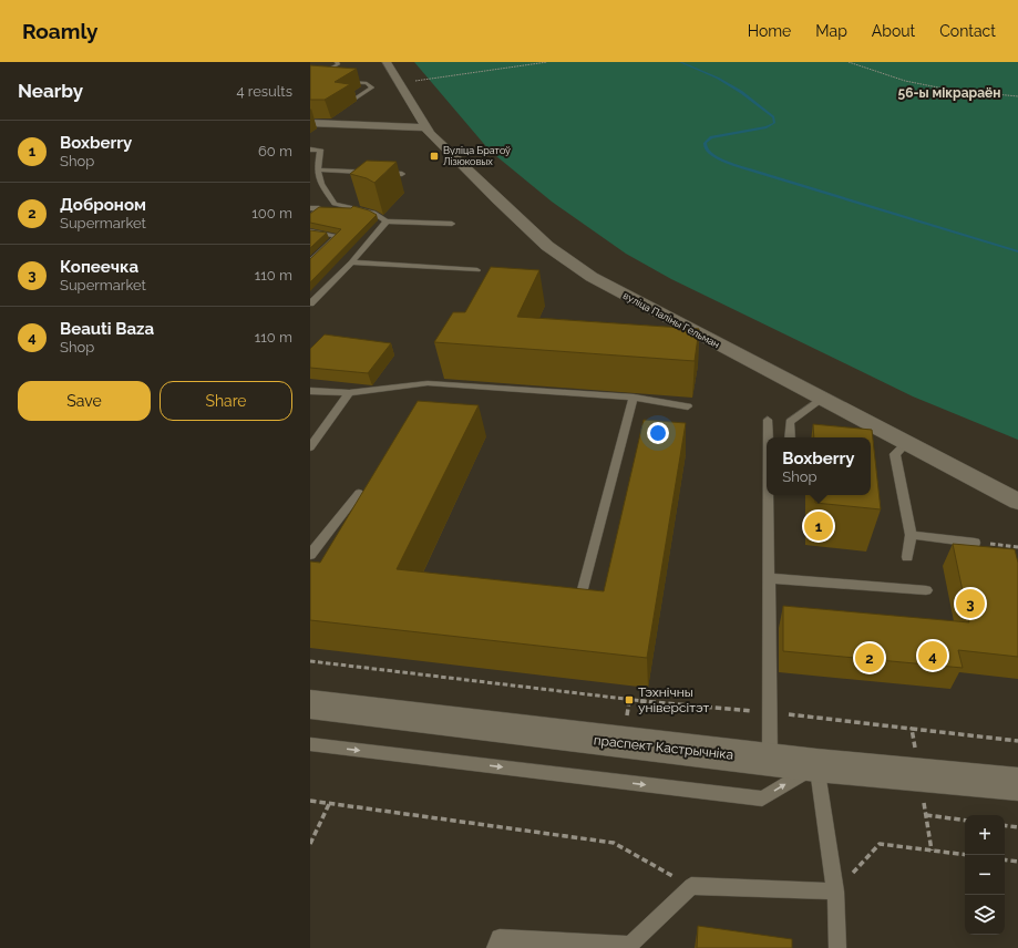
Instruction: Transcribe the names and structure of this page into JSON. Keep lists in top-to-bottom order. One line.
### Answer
{"streets":{"main road":["праспект Кастрычніка"],"street":["вуліца Паліны Гельман"]},"districts":["56-ы мікрараён"],"places":{"transit":["Вуліца Братоў Лізюковых","Тэхнічны універсітэт"]},"page":{"header":"Roamly","nav":["Home","Map","About","Contact"],"heading":["Nearby","4 results"],"list":[{"mark":"1","name":"Boxberry","note":"Shop","value":"60 m"},{"mark":"2","name":"Доброном","note":"Supermarket","value":"100 m"},{"mark":"3","name":"Копеечка","note":"Supermarket","value":"110 m"},{"mark":"4","name":"Beauti Baza","note":"Shop","value":"110 m"}],"buttons":["Save","Share"],"popup":["Boxberry","Shop"],"pins":["1","3","4","2"],"map_buttons":["+","−"]}}
